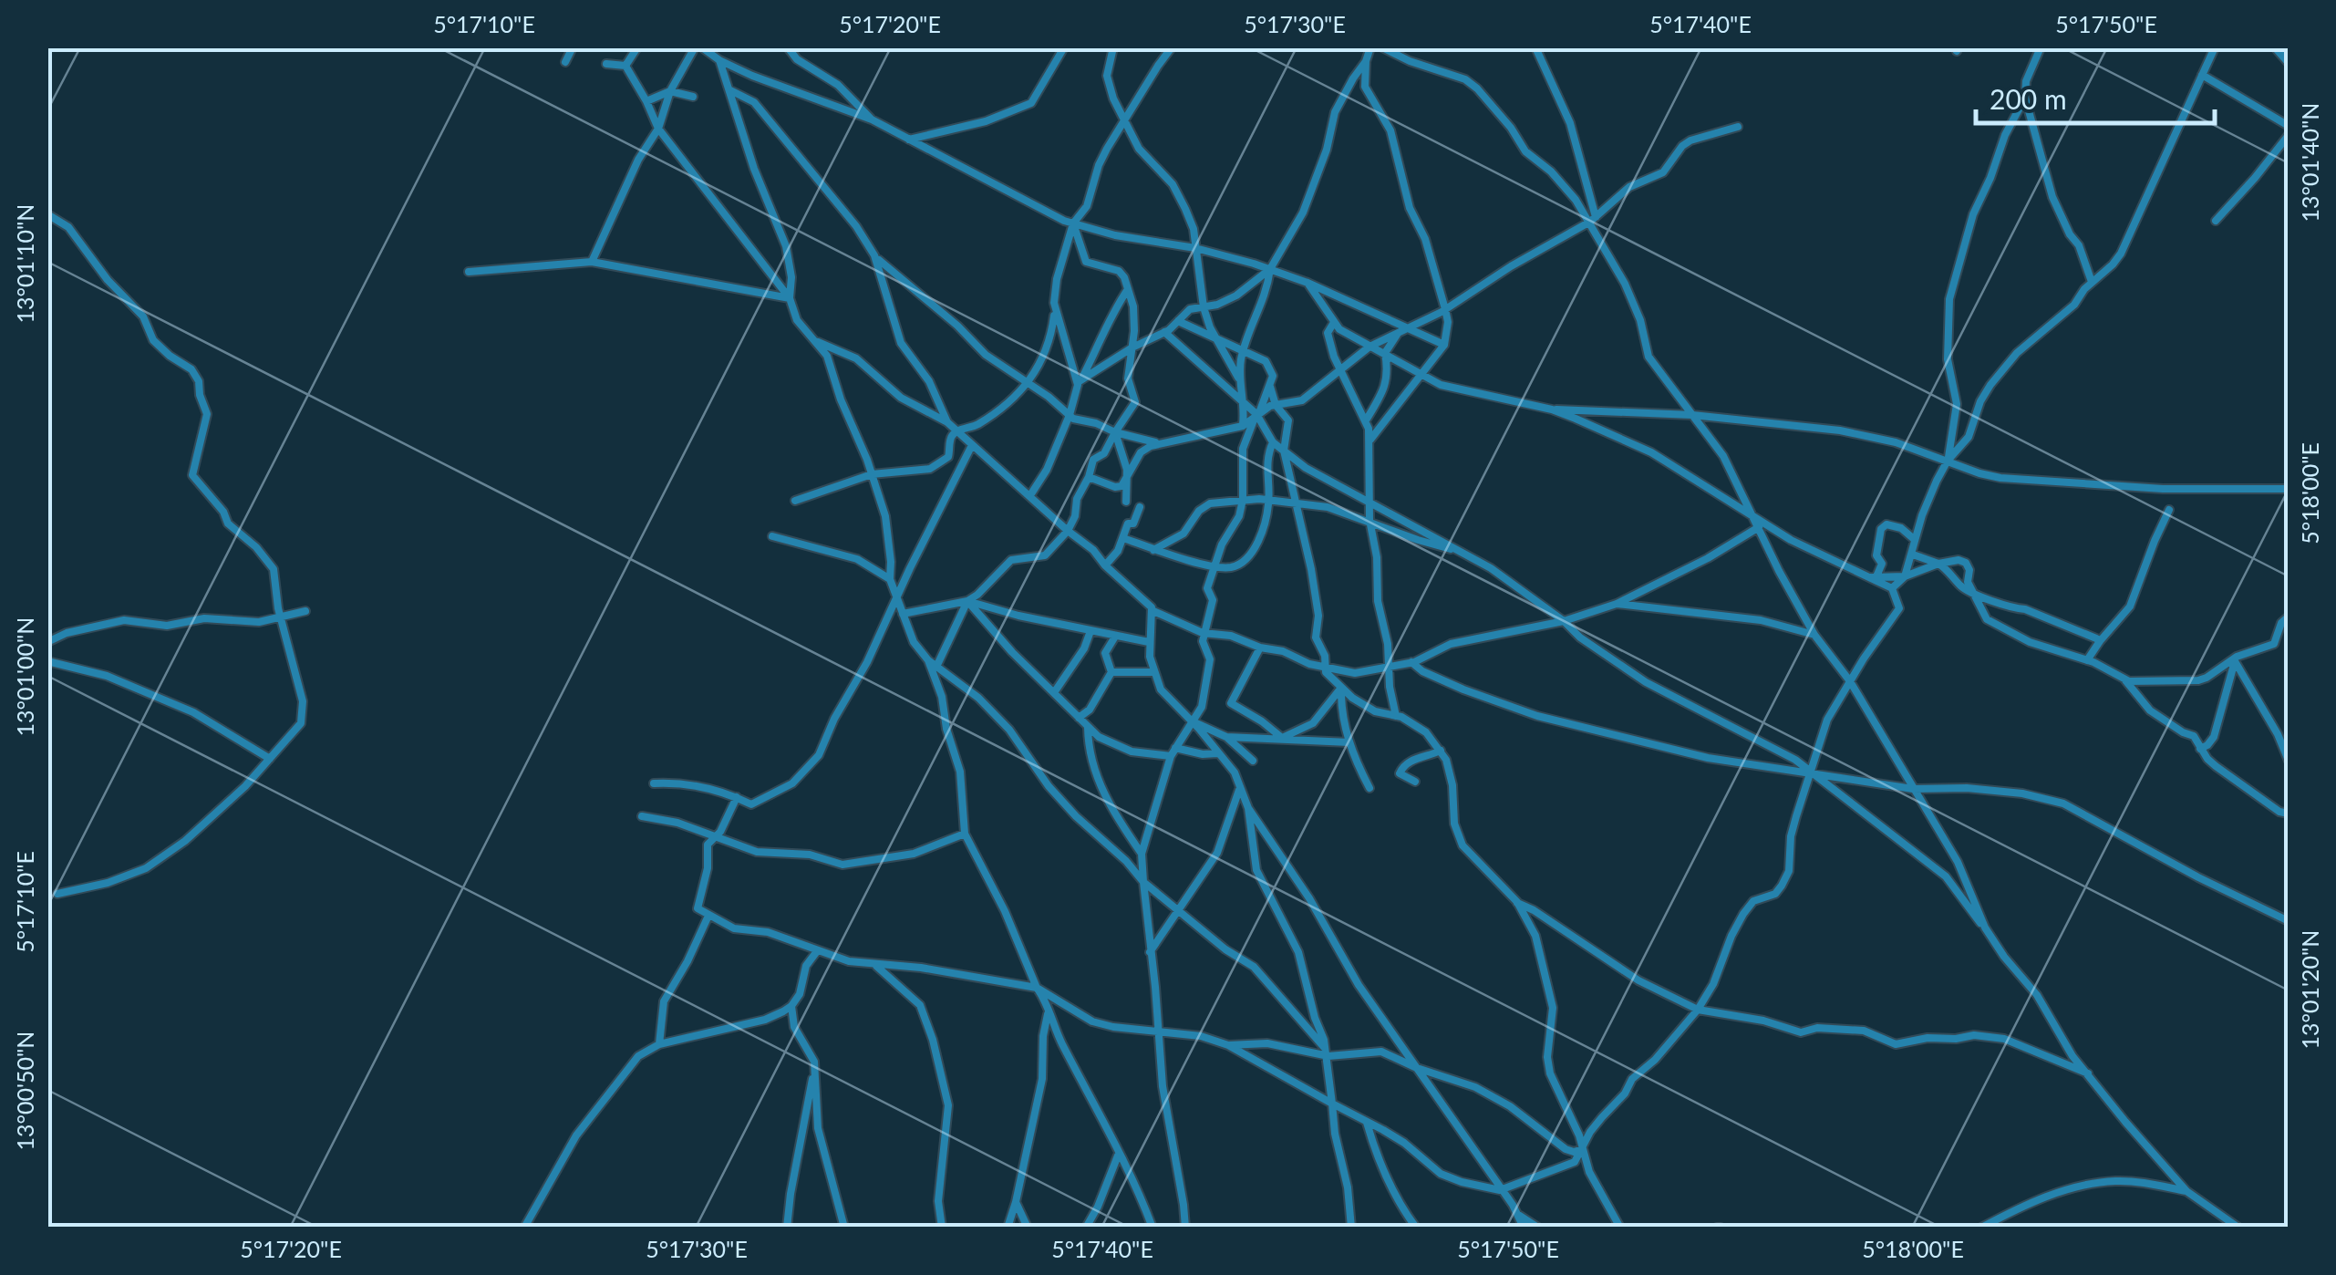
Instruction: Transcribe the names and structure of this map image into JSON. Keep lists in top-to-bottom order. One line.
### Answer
{"scale_bar":"200 m","coordinates":["5°17'10\"E","5°17'20\"E","5°17'30\"E","5°17'40\"E","5°17'50\"E","13°01'40\"N","13°01'10\"N","5°18'00\"E","13°01'00\"N","13°01'20\"N","13°00'50\"N"]}
